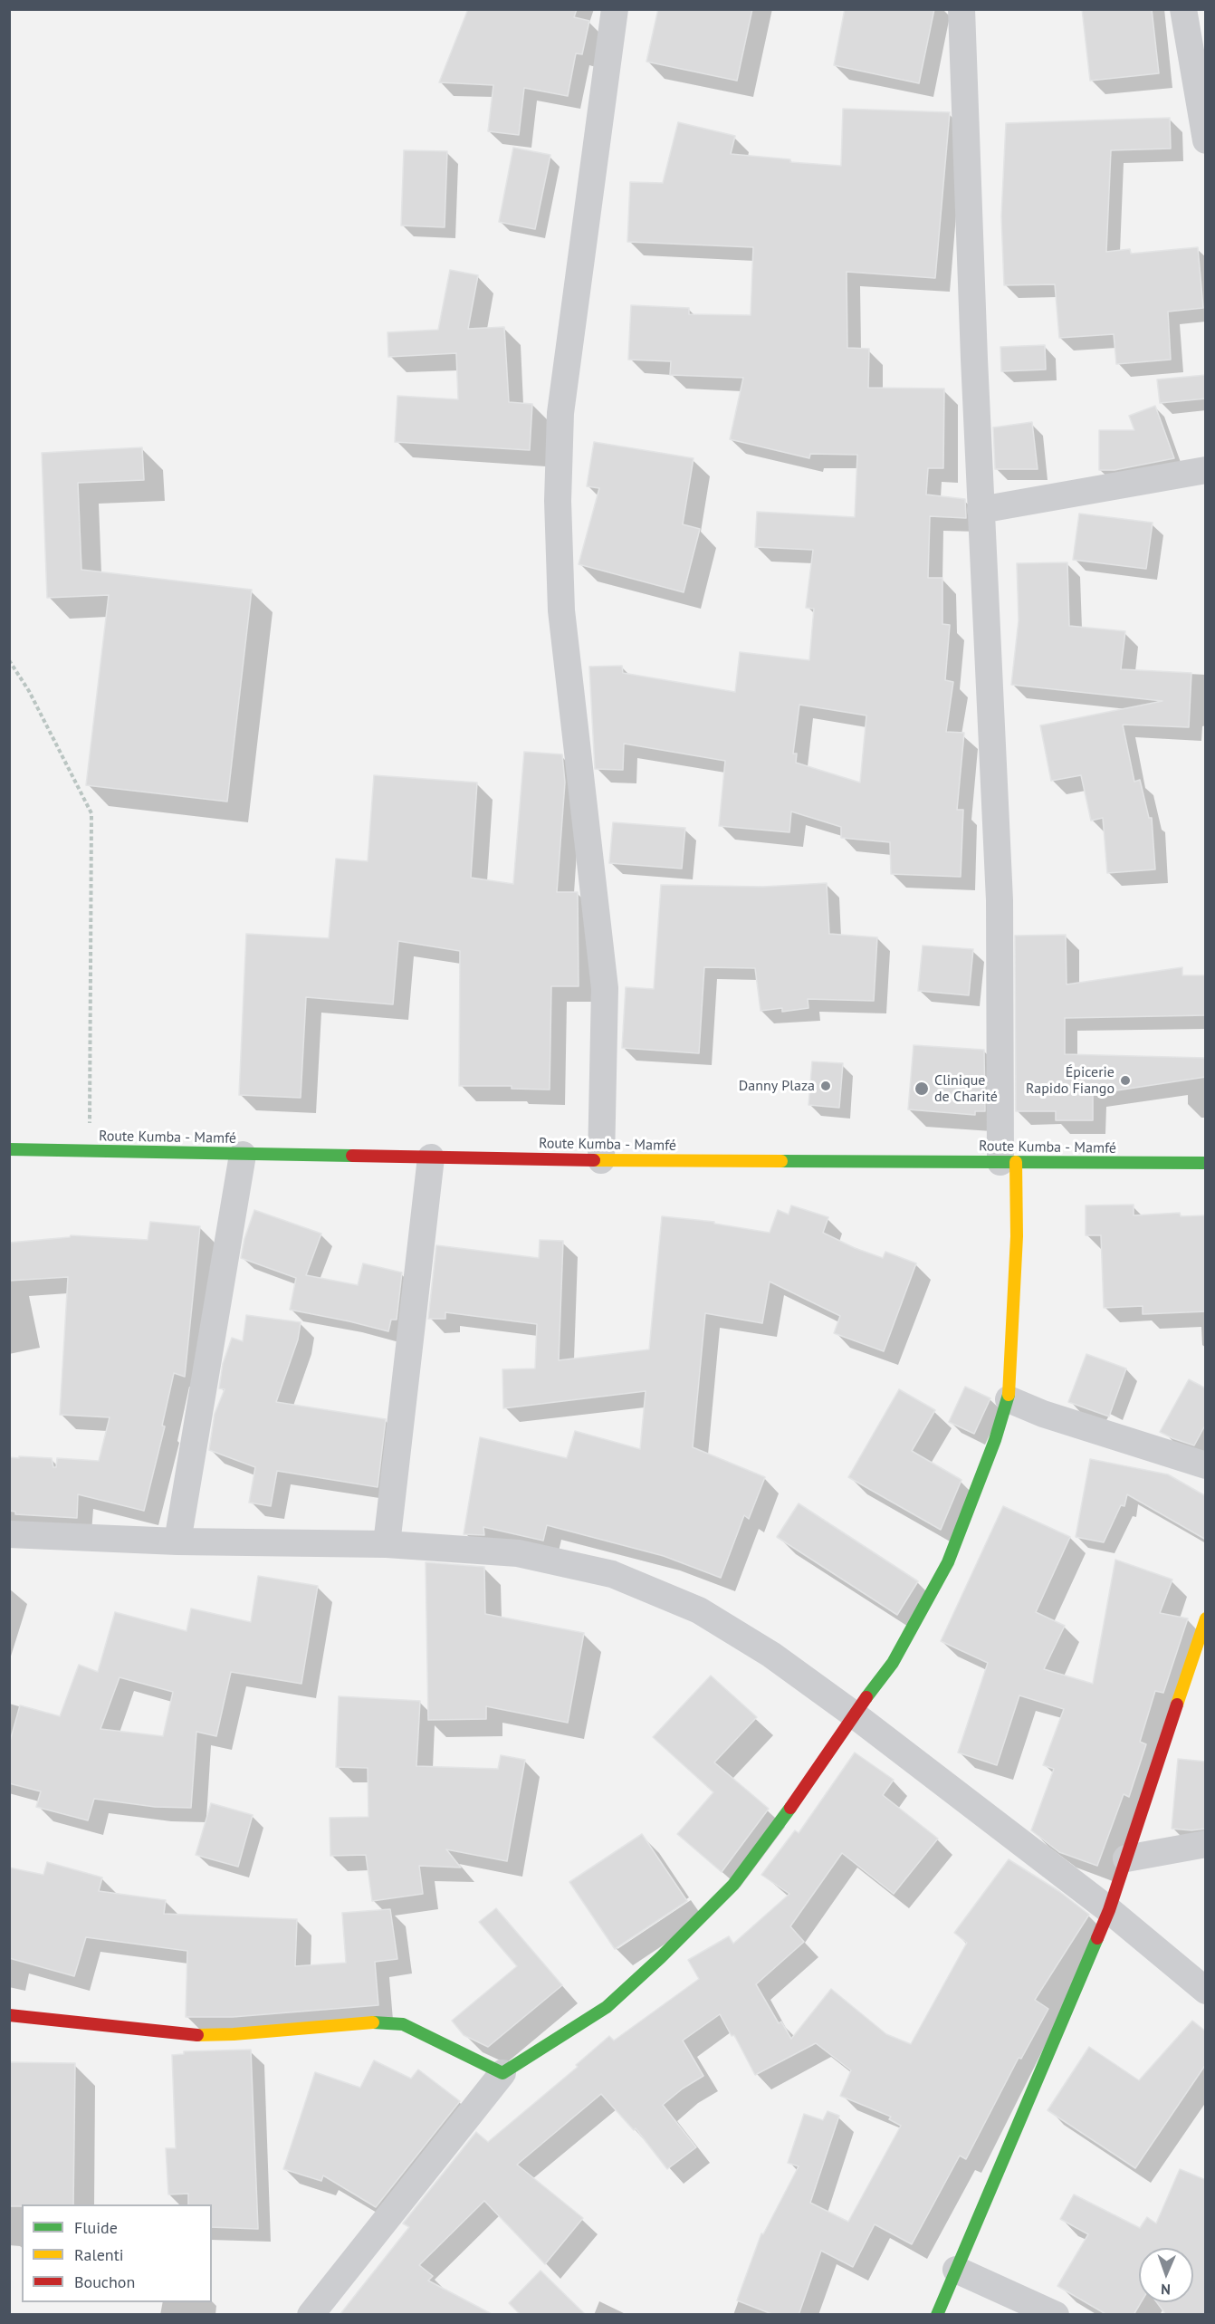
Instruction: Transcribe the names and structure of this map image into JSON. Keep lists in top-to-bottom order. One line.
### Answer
{"streets":{"main road":["Route Kumba - Mamfé"]},"places":["Épicerie Rapido Fiango","Danny Plaza","Clinique de Charité"],"legend":["Fluide","Ralenti","Bouchon"],"north":"bottom"}
